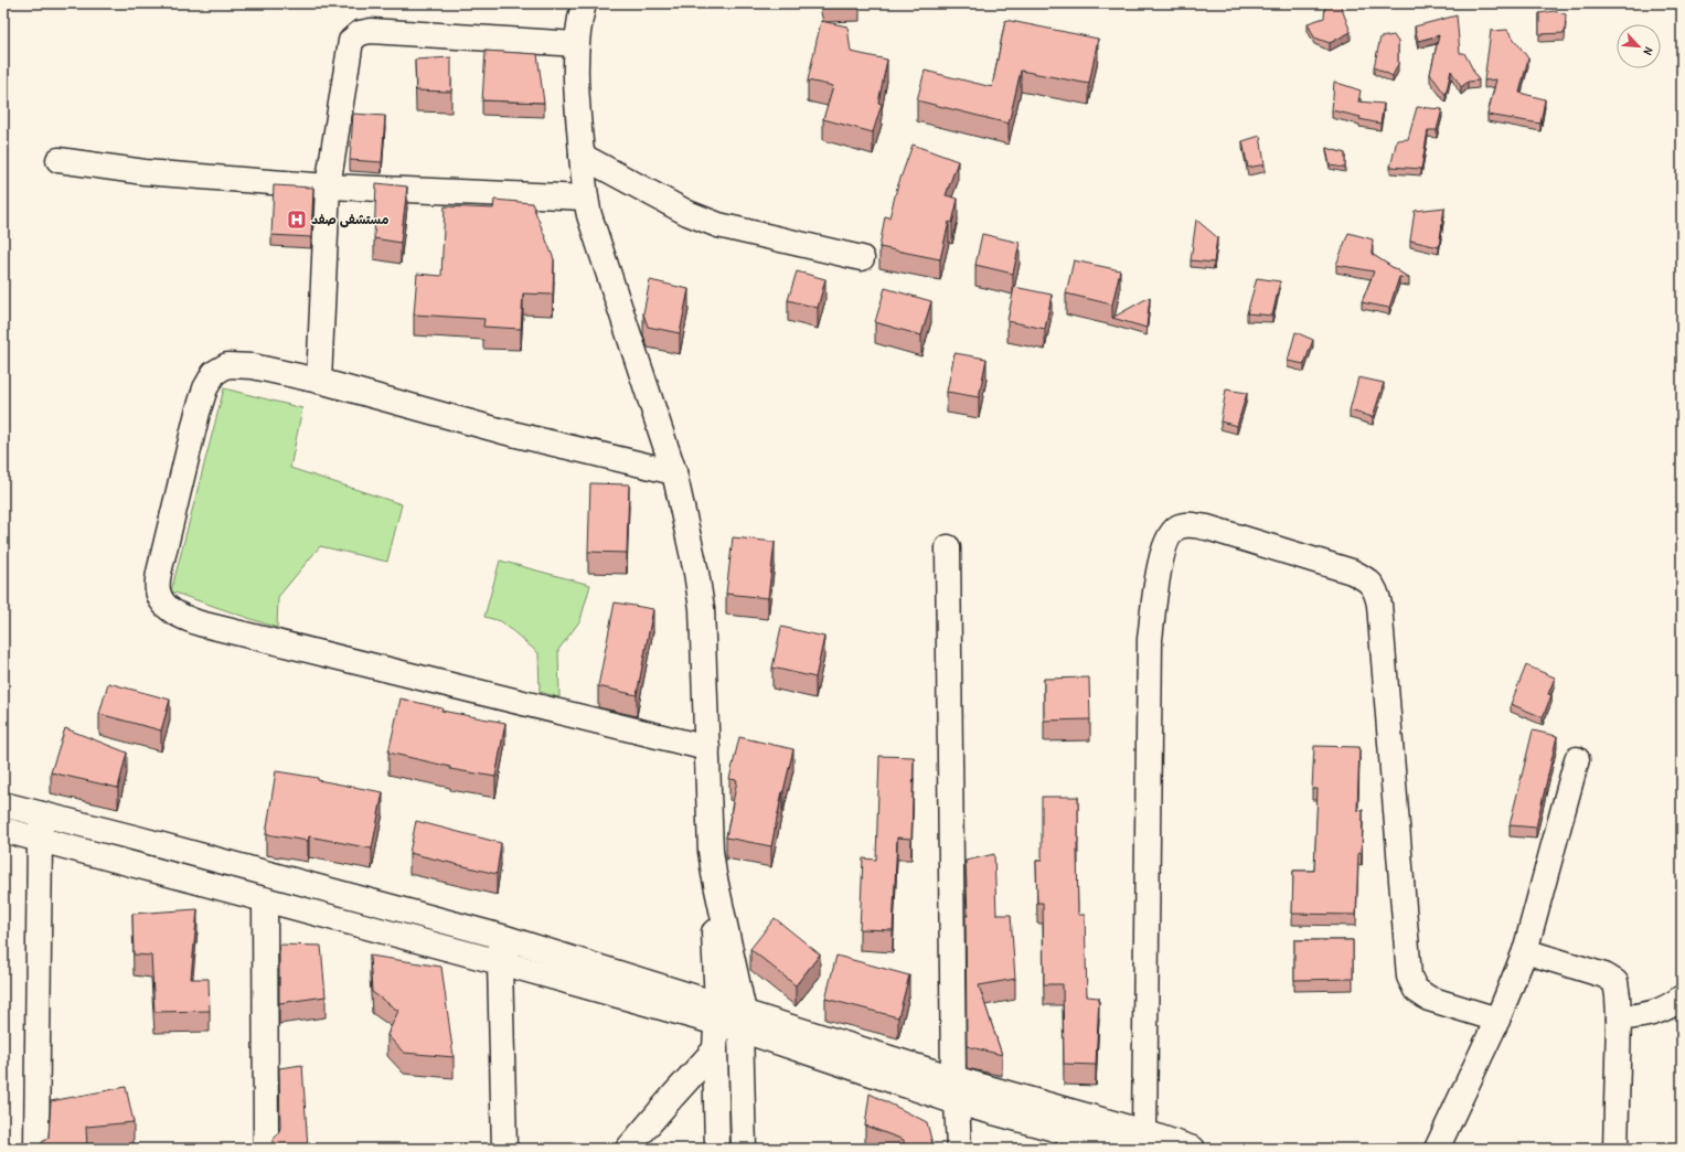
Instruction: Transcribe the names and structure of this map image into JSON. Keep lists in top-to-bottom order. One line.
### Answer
{"places":{"hospital":["مستشفى صفد"]},"north":"bottom right"}
